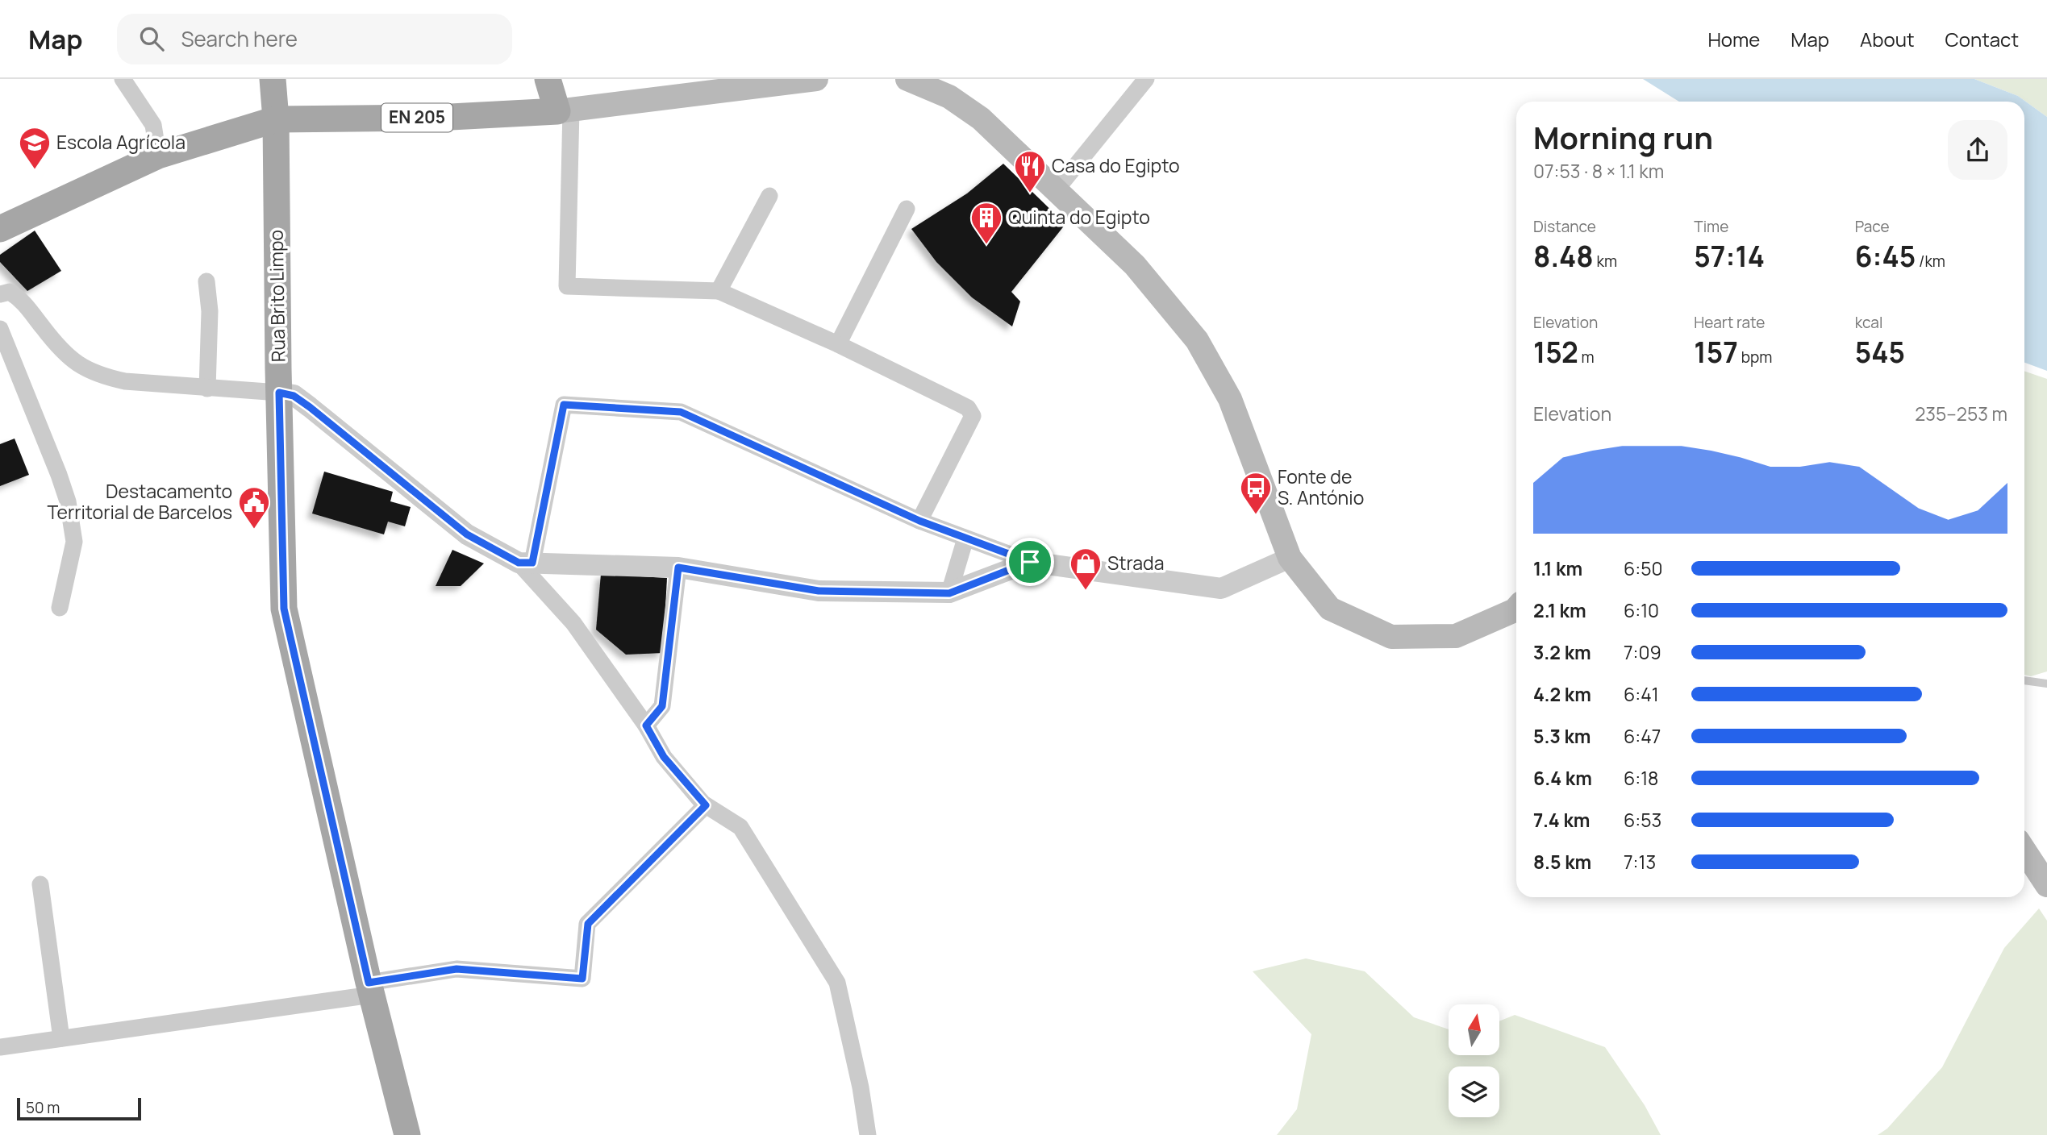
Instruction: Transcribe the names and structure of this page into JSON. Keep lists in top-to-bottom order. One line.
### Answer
{"streets":{"main road":["EN 205","Rua Brito Limpo"]},"crossings":[["EN 205","Rua Brito Limpo"]],"places":{"school or university":["Escola Agrícola"],"restaurant":["Casa do Egipto"],"building":["Quinta do Egipto"],"bus stop":["Fonte de S. António"],"public building":["Destacamento Territorial de Barcelos"],"shop":["Strada"]},"scale_bar":"50 m","north":"top","page":{"header":"Map","search":"Search here","nav":["Home","Map","About","Contact"],"heading":["Morning run","07:53 · 8 × 1.1 km"],"stats":[["Distance","8.48 km"],["Time","57:14"],["Pace","6:45 /km"],["Elevation","152 m"],["Heart rate","157 bpm"],["kcal","545"]],"chart":["Elevation","235–253 m"],"list":[{"name":"1.1 km","note":"6:50"},{"name":"2.1 km","note":"6:10"},{"name":"3.2 km","note":"7:09"},{"name":"4.2 km","note":"6:41"},{"name":"5.3 km","note":"6:47"},{"name":"6.4 km","note":"6:18"},{"name":"7.4 km","note":"6:53"},{"name":"8.5 km","note":"7:13"}],"scale":"50 m"}}
